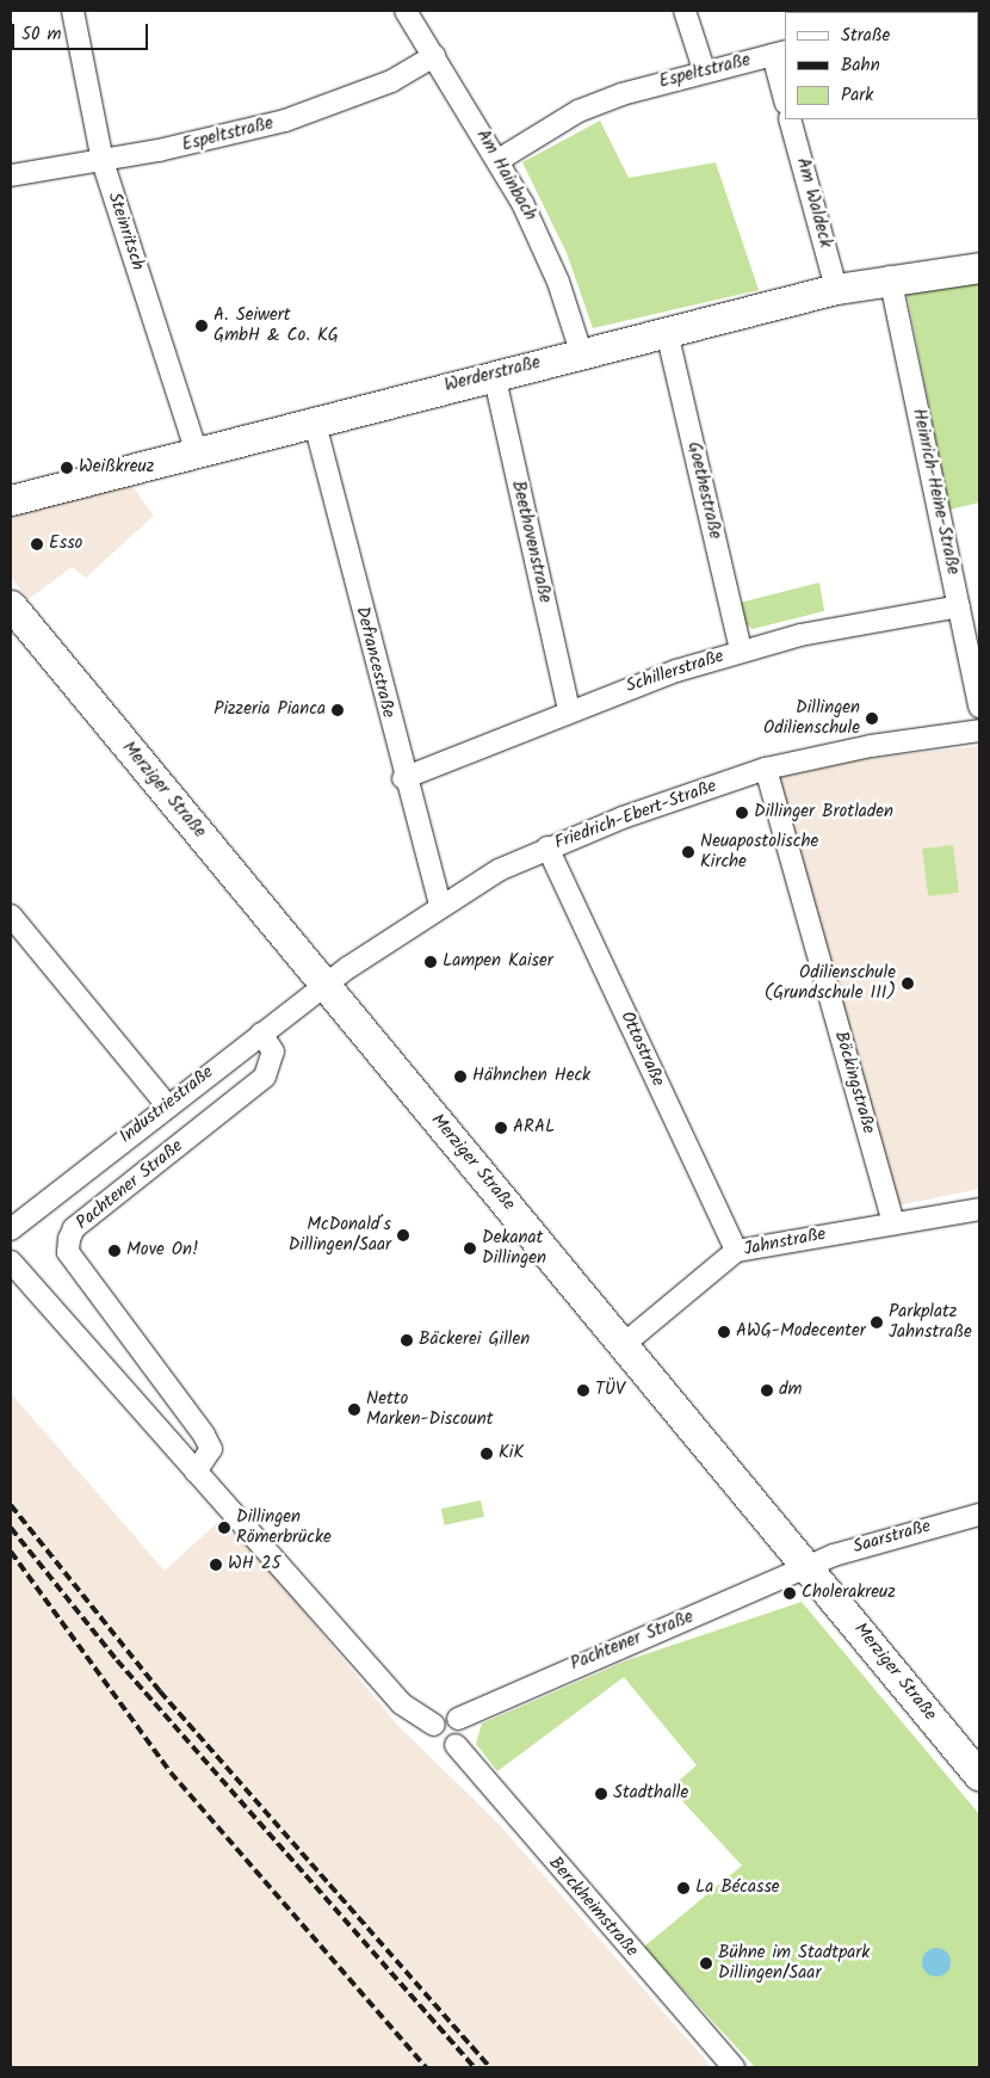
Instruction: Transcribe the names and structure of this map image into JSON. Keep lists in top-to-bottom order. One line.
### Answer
{"streets":{"main road":["Werderstraße","Merziger Straße"],"street":["Espeltstraße","Am Hainbach","Am Waldeck","Steinritsch","Goethestraße","Heinrich-Heine-Straße","Beethovenstraße","Defrancestraße","Schillerstraße","Friedrich-Ebert-Straße","Ottostraße","Böckingstraße","Industriestraße","Pachtener Straße","Jahnstraße","Saarstraße","Berckheimstraße"]},"crossings":[["Espeltstraße","Am Hainbach"],["Espeltstraße","Steinritsch"],["Am Hainbach","Werderstraße"],["Am Waldeck","Werderstraße"],["Steinritsch","Werderstraße"],["Werderstraße","Goethestraße"],["Werderstraße","Heinrich-Heine-Straße"],["Werderstraße","Beethovenstraße"],["Werderstraße","Defrancestraße"],["Goethestraße","Schillerstraße"],["Heinrich-Heine-Straße","Schillerstraße"],["Beethovenstraße","Schillerstraße"],["Defrancestraße","Schillerstraße"],["Defrancestraße","Friedrich-Ebert-Straße"],["Merziger Straße","Friedrich-Ebert-Straße"],["Merziger Straße","Industriestraße"],["Merziger Straße","Pachtener Straße"],["Merziger Straße","Jahnstraße"],["Merziger Straße","Saarstraße"],["Friedrich-Ebert-Straße","Ottostraße"],["Friedrich-Ebert-Straße","Böckingstraße"],["Friedrich-Ebert-Straße","Industriestraße"],["Ottostraße","Jahnstraße"],["Böckingstraße","Jahnstraße"],["Industriestraße","Pachtener Straße"],["Pachtener Straße","Saarstraße"],["Pachtener Straße","Berckheimstraße"]],"places":["A. Seiwert GmbH & Co. KG","Weißkreuz","Esso","Pizzeria Pianca","Dillingen Odilienschule","Dillinger Brotladen","Neuapostolische Kirche","Lampen Kaiser","Odilienschule (Grundschule III)","Hähnchen Heck","ARAL","McDonald´s Dillingen/Saar","Dekanat Dillingen","Move On!","Parkplatz Jahnstraße","AWG-Modecenter","Bäckerei Gillen","TÜV","dm","Netto Marken-Discount","KiK","Dillingen Römerbrücke","WH 25","Cholerakreuz","Stadthalle","La Bécasse","Bühne im Stadtpark Dillingen/Saar"],"legend":["Straße","Bahn","Park"],"scale_bar":"50 m"}
